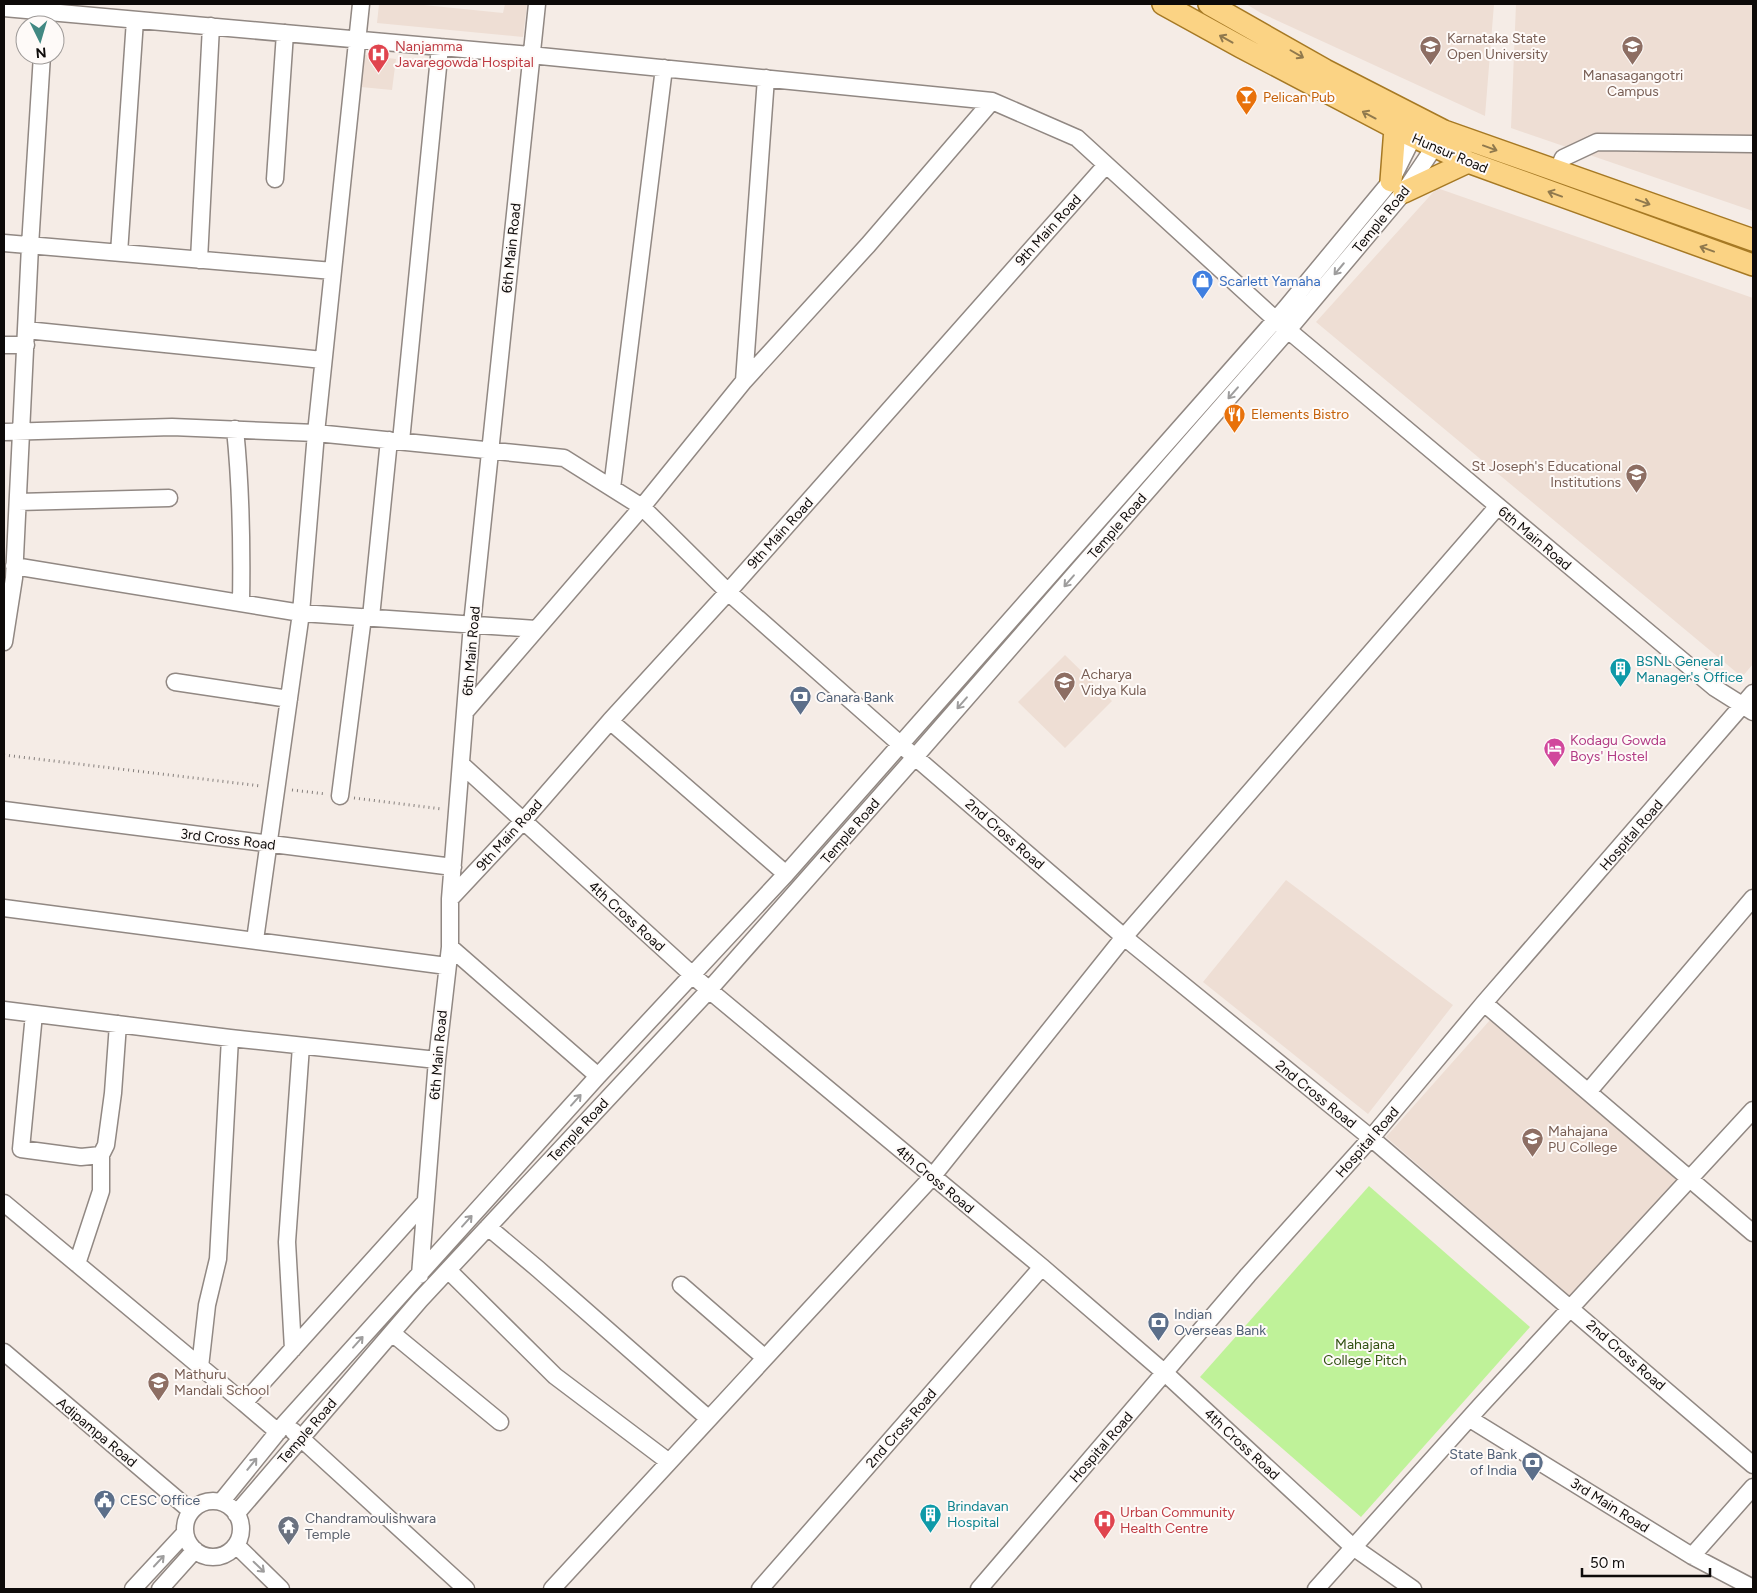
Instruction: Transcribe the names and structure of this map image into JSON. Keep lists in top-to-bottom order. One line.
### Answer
{"streets":{"main road":["Hunsur Road"],"street":["Temple Road","9th Main Road","6th Main Road","2nd Cross Road","Hospital Road","3rd Cross Road","4th Cross Road","Adipampa Road","3rd Main Road"]},"crossings":[["Hunsur Road","Temple Road"],["Temple Road","6th Main Road"],["Temple Road","2nd Cross Road"],["Temple Road","4th Cross Road"],["Temple Road","Adipampa Road"],["9th Main Road","6th Main Road"],["9th Main Road","2nd Cross Road"],["9th Main Road","4th Cross Road"],["6th Main Road","2nd Cross Road"],["6th Main Road","Hospital Road"],["6th Main Road","3rd Cross Road"],["6th Main Road","4th Cross Road"],["2nd Cross Road","Hospital Road"],["2nd Cross Road","4th Cross Road"],["Hospital Road","4th Cross Road"]],"parks":["Mahajana College Pitch"],"places":{"school or university":["Karnataka State Open University","Manasagangotri Campus","St Joseph's Educational Institutions","Acharya Vidya Kula","Mahajana PU College","Mathuru Mandali School"],"hospital":["Nanjamma Javaregowda Hospital","Urban Community Health Centre"],"bar":["Pelican Pub"],"shop":["Scarlett Yamaha"],"restaurant":["Elements Bistro"],"building":["BSNL General Manager's Office","Brindavan Hospital"],"bank":["Canara Bank","Indian Overseas Bank","State Bank of India"],"hotel":["Kodagu Gowda Boys' Hostel"],"public building":["CESC Office"],"temple":["Chandramoulishwara Temple"]},"scale_bar":"50 m","north":"bottom"}
